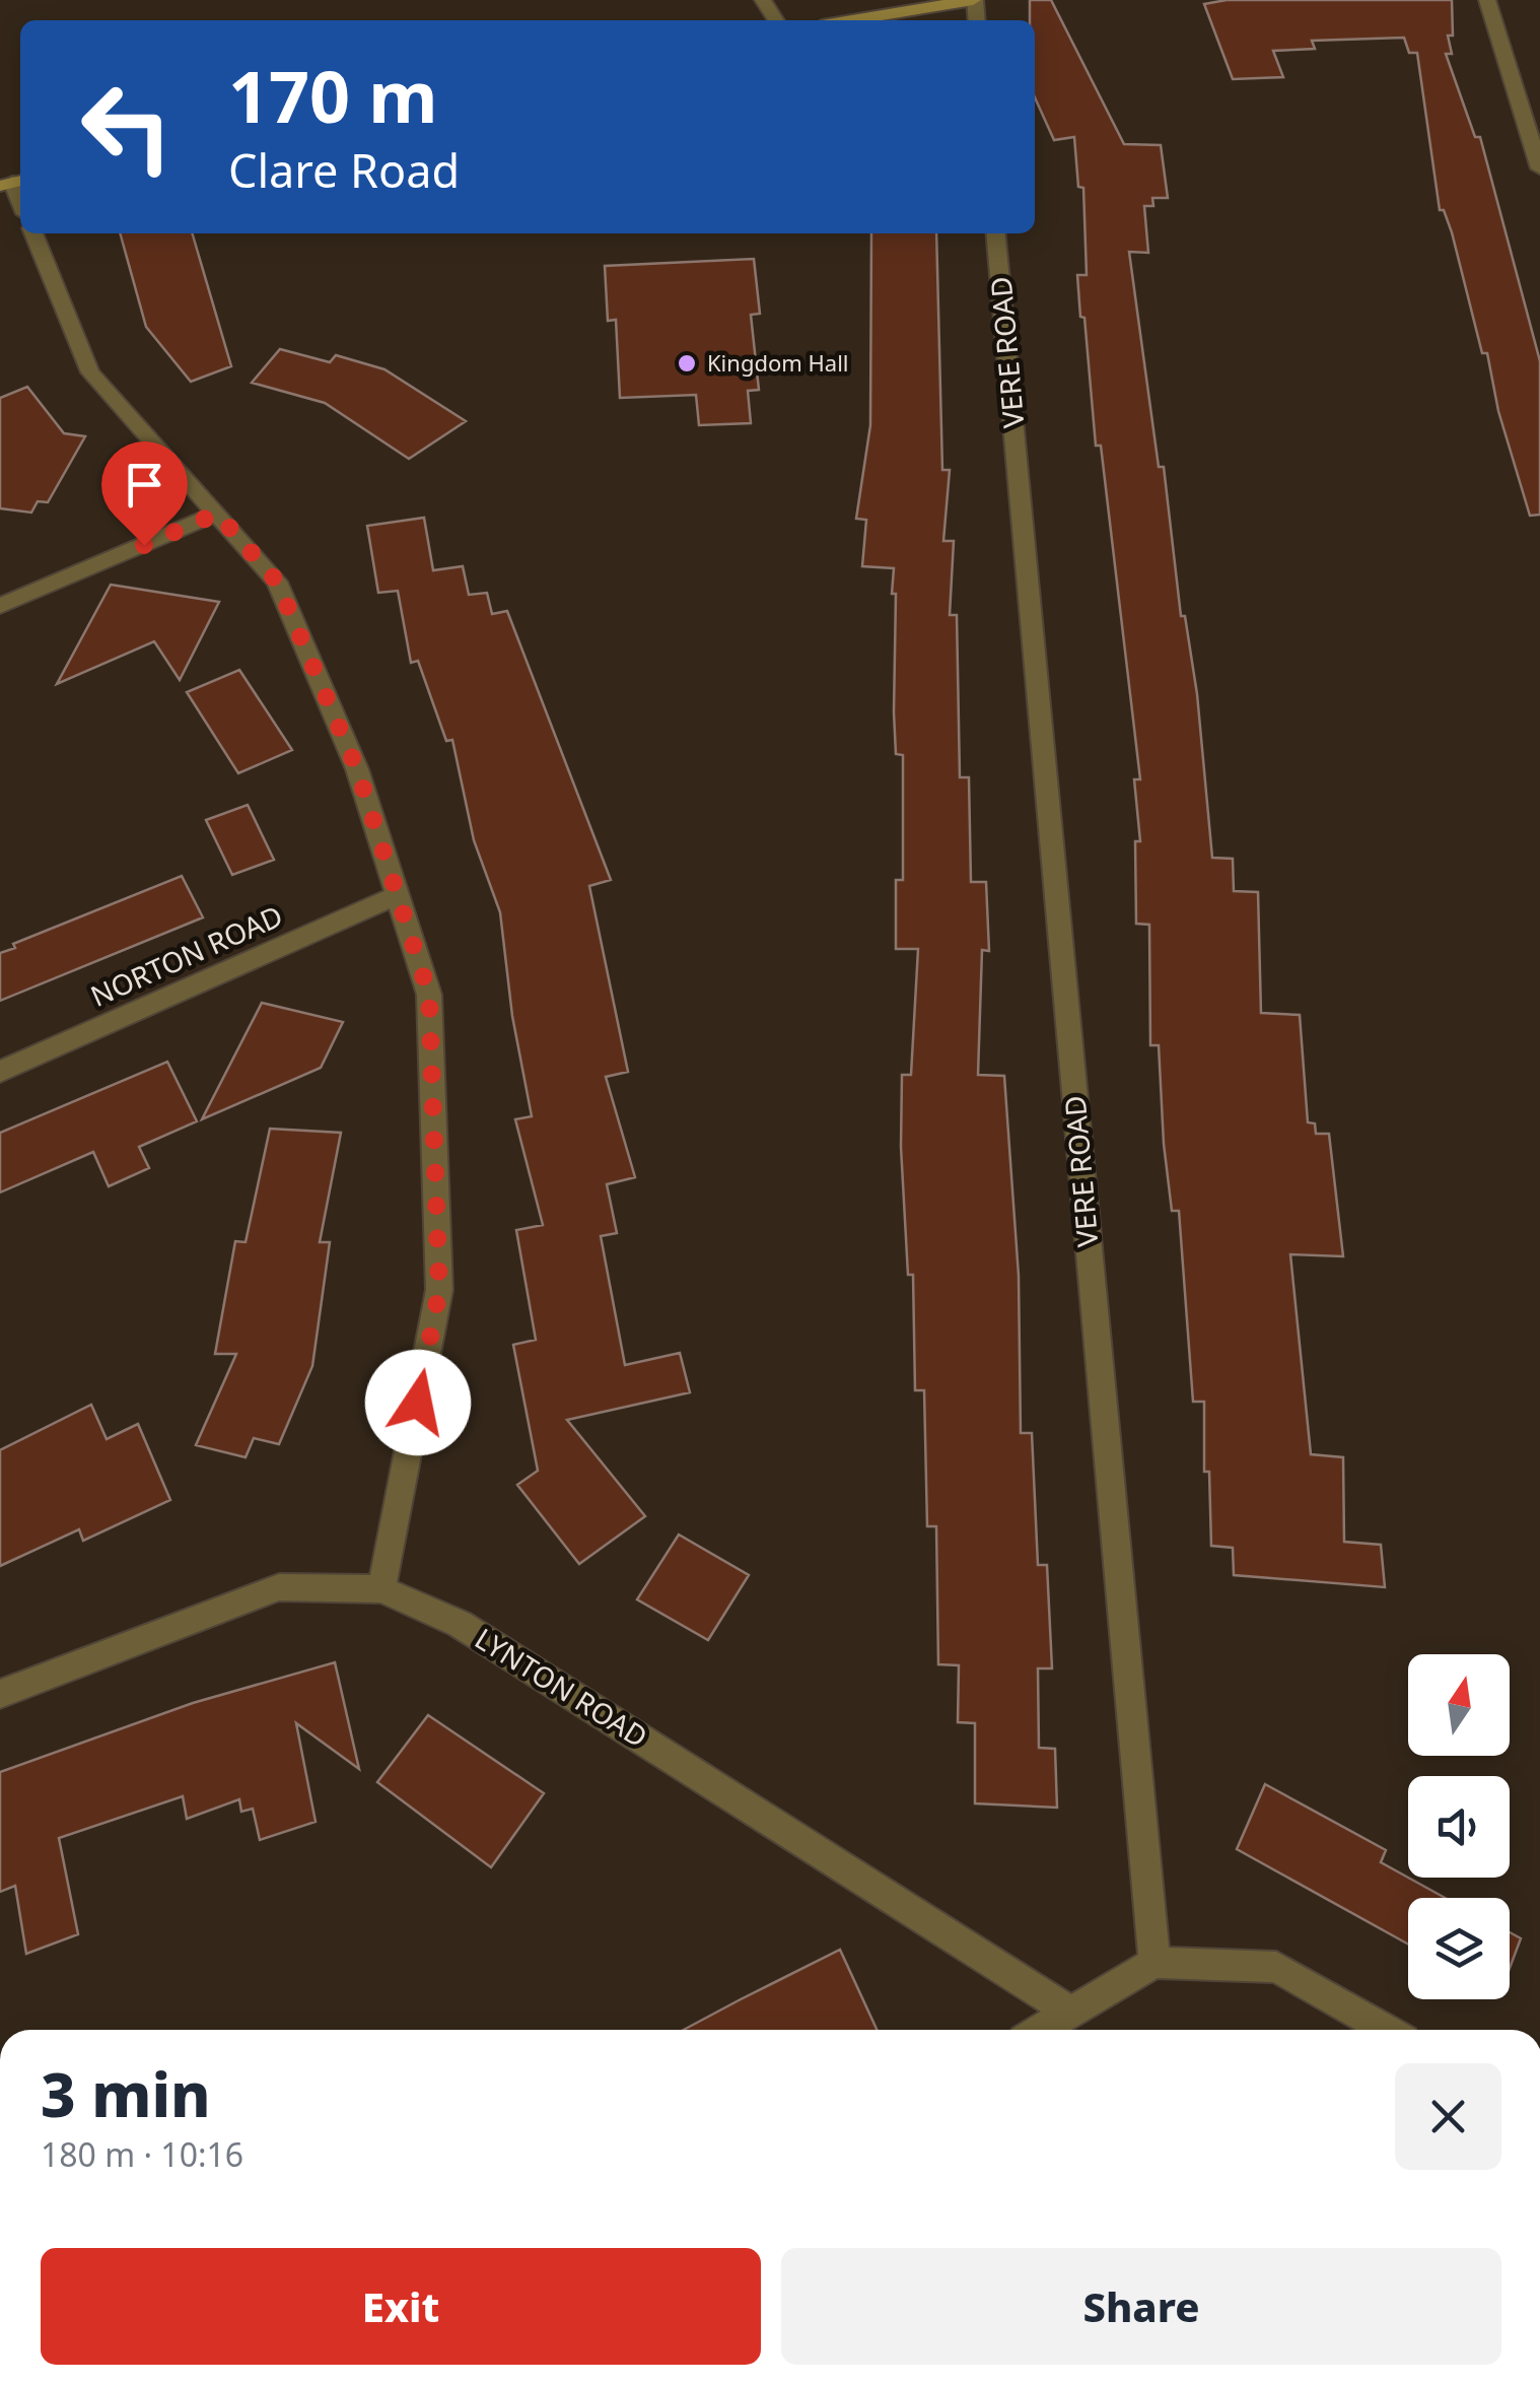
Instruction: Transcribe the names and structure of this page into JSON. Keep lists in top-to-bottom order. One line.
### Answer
{"streets":{"street":["VERE ROAD","NORTON ROAD","LYNTON ROAD"]},"places":["Kingdom Hall"],"north":"top","page":{"turn":["170 m","Clare Road"],"heading":["3 min","180 m · 10:16"],"buttons":["Exit","Share"]}}
